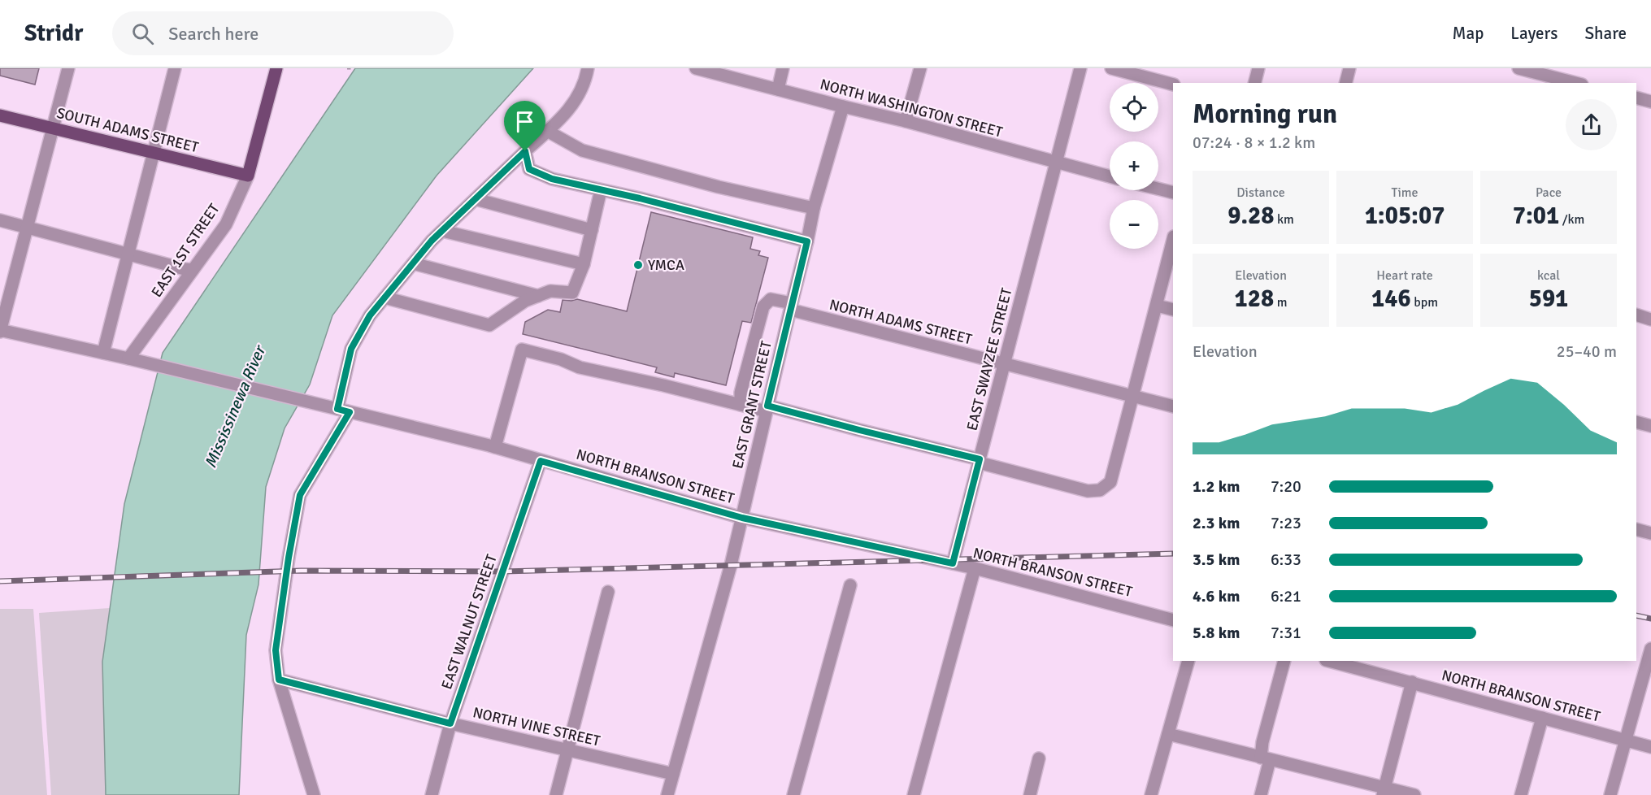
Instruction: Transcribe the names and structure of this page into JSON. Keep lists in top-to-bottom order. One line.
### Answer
{"streets":{"main road":["SOUTH ADAMS STREET","EAST 1ST STREET"],"street":["NORTH WASHINGTON STREET","NORTH ADAMS STREET","EAST SWAYZEE STREET","EAST GRANT STREET","NORTH BRANSON STREET","EAST WALNUT STREET","NORTH VINE STREET"]},"crossings":[["NORTH WASHINGTON STREET","EAST SWAYZEE STREET"],["NORTH WASHINGTON STREET","EAST GRANT STREET"],["SOUTH ADAMS STREET","EAST 1ST STREET"],["EAST 1ST STREET","NORTH BRANSON STREET"],["NORTH ADAMS STREET","EAST SWAYZEE STREET"],["NORTH ADAMS STREET","EAST GRANT STREET"],["EAST SWAYZEE STREET","NORTH BRANSON STREET"],["EAST GRANT STREET","NORTH BRANSON STREET"],["EAST GRANT STREET","NORTH VINE STREET"],["NORTH BRANSON STREET","EAST WALNUT STREET"],["EAST WALNUT STREET","NORTH VINE STREET"]],"water":["Mississinewa River"],"places":["YMCA"],"page":{"header":"Stridr","search":"Search here","nav":["Map","Layers","Share"],"map_buttons":["+","−"],"heading":["Morning run","07:24 · 8 × 1.2 km"],"stats":[["Distance","9.28 km"],["Time","1:05:07"],["Pace","7:01 /km"],["Elevation","128 m"],["Heart rate","146 bpm"],["kcal","591"]],"chart":["Elevation","25–40 m"],"list":[{"name":"1.2 km","note":"7:20"},{"name":"2.3 km","note":"7:23"},{"name":"3.5 km","note":"6:33"},{"name":"4.6 km","note":"6:21"},{"name":"5.8 km","note":"7:31"}]}}
